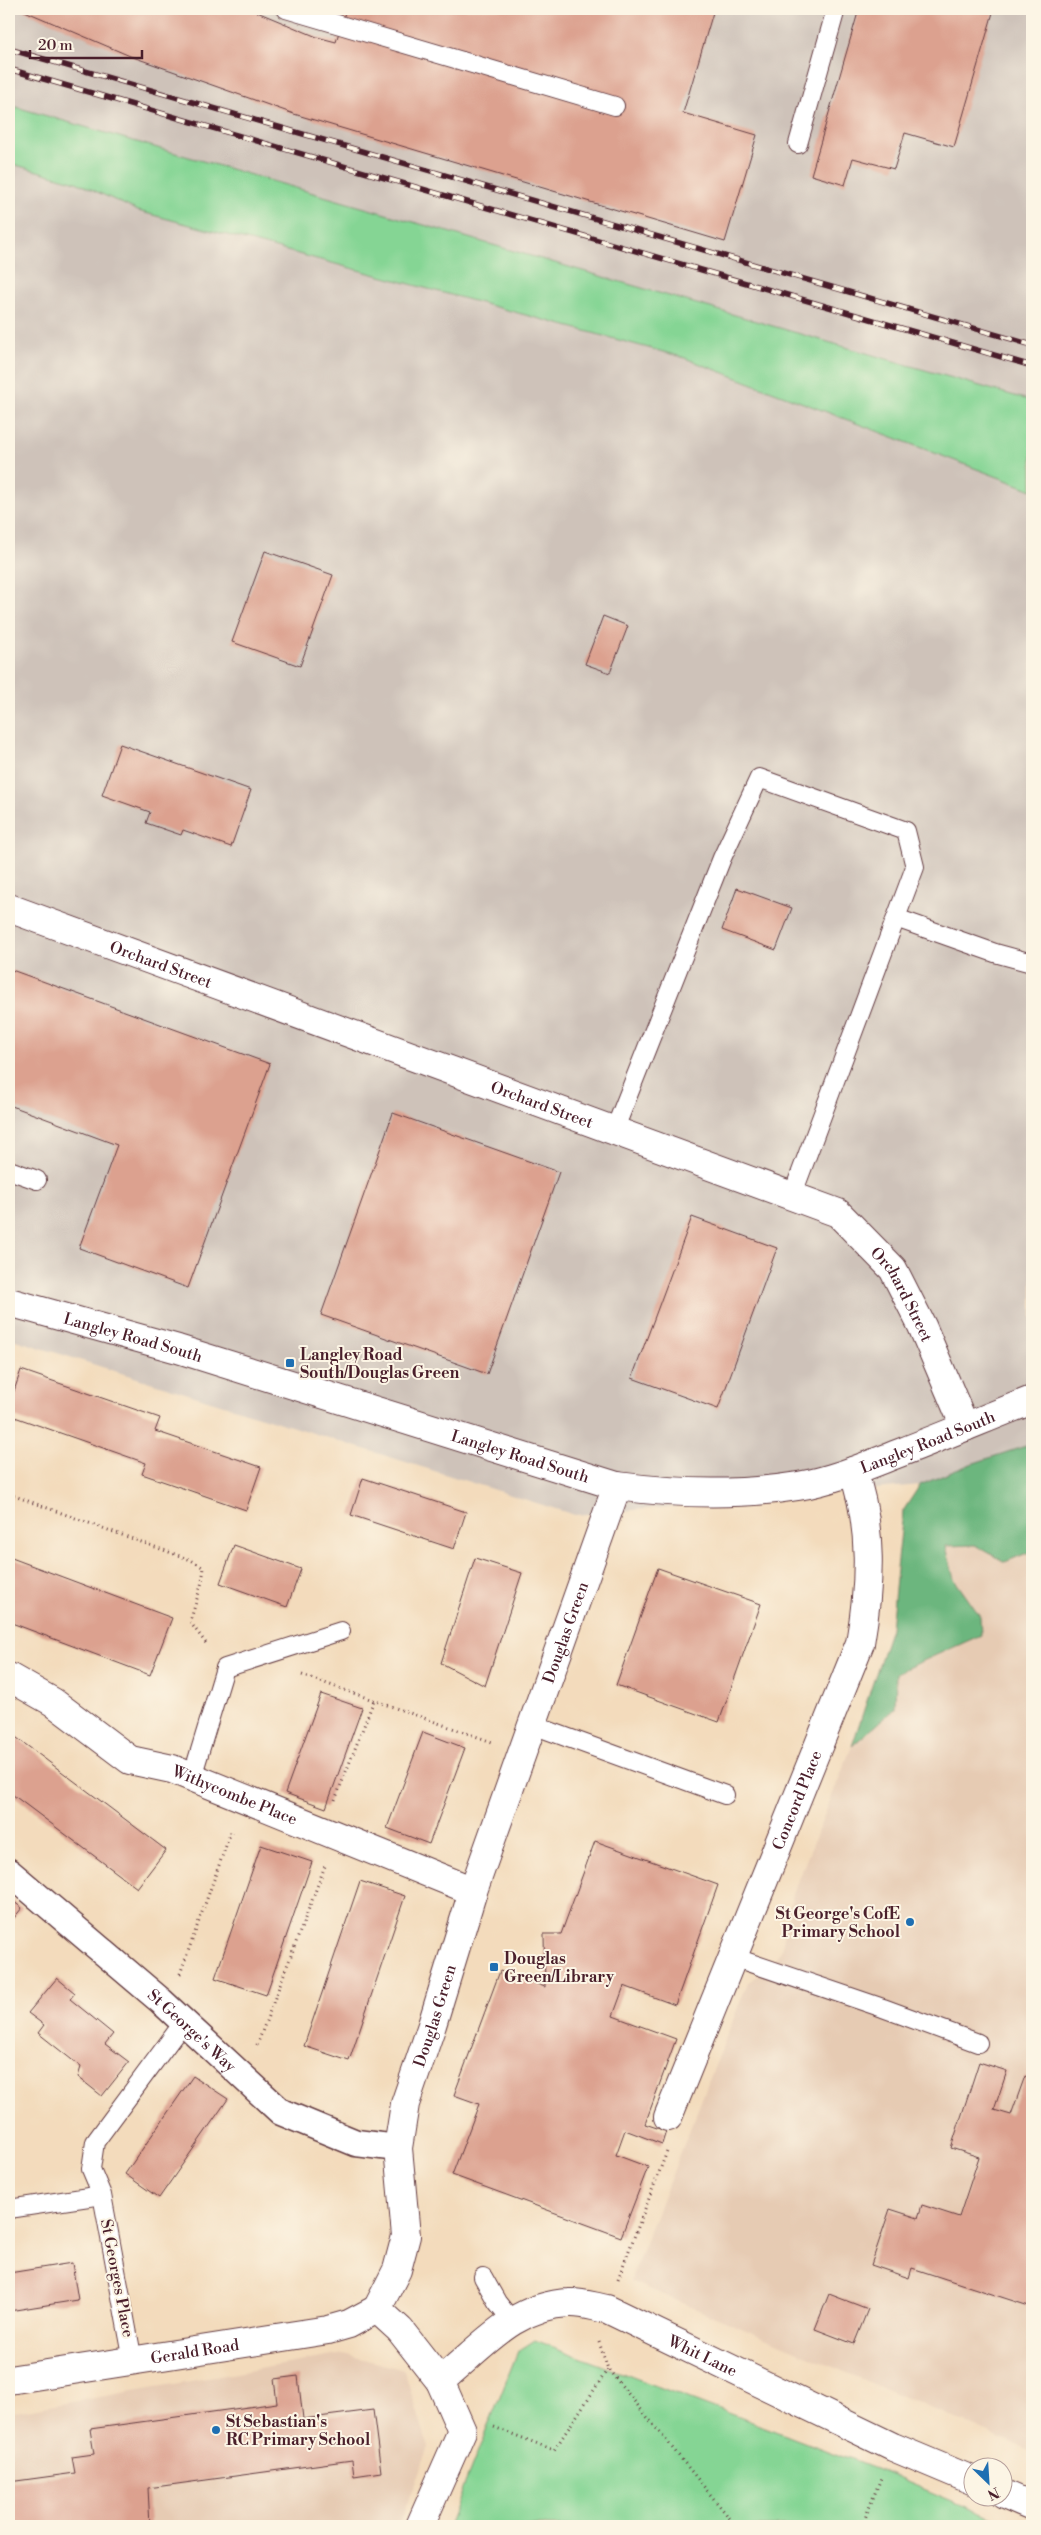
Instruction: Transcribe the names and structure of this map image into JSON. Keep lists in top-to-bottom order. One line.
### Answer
{"streets":{"street":["Orchard Street","Langley Road South","Douglas Green","Withycombe Place","Concord Place","St George's Way","Gerald Road","Whit Lane"],"lane":["St Georges Place"]},"crossings":[["Orchard Street","Langley Road South"],["Langley Road South","Douglas Green"],["Langley Road South","Concord Place"],["Douglas Green","Withycombe Place"],["Douglas Green","St George's Way"],["Douglas Green","Gerald Road"],["St George's Way","St Georges Place"],["St Georges Place","Gerald Road"]],"places":{"transit":["Langley Road South/Douglas Green","Douglas Green/Library"],"other":["St George's CofE Primary School","St Sebastian's RC Primary School"]},"scale_bar":"20 m","north":"bottom right"}
